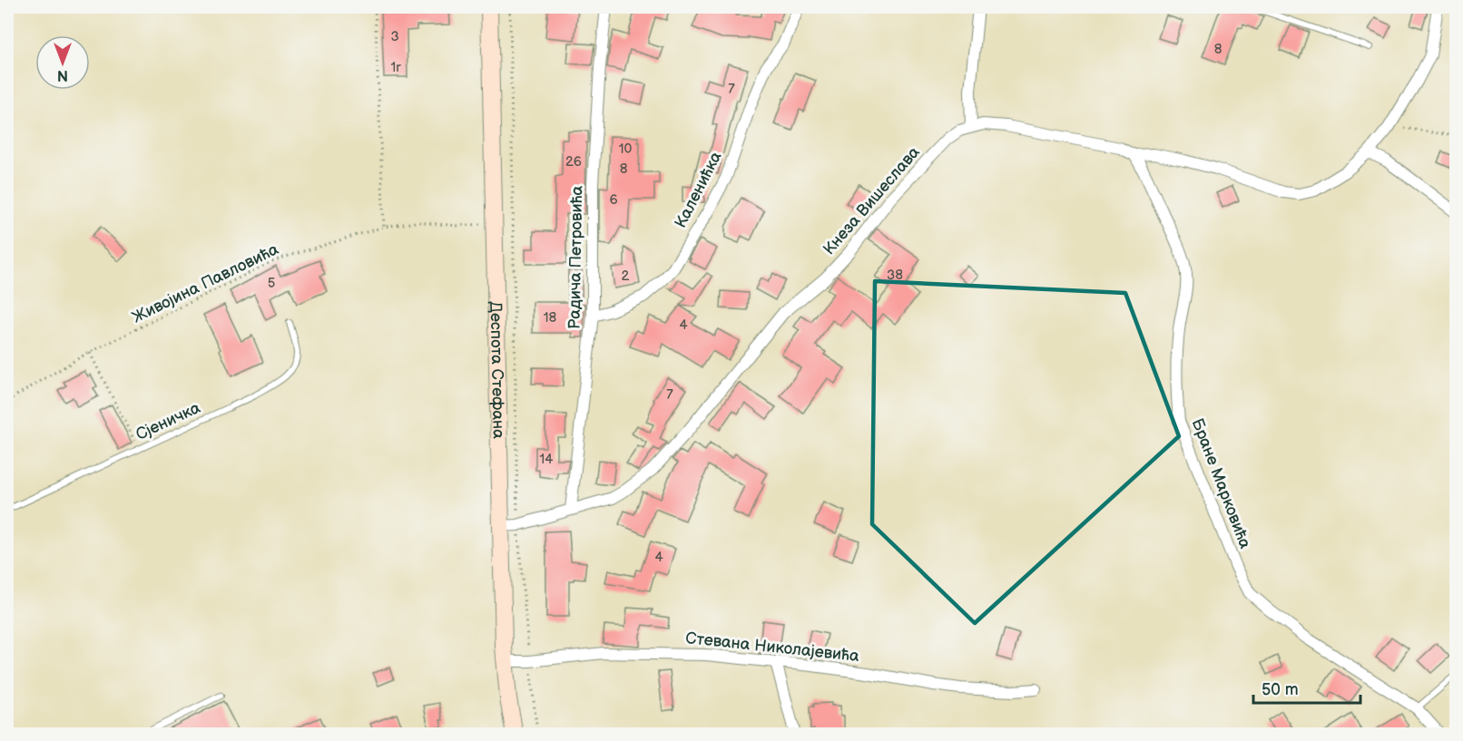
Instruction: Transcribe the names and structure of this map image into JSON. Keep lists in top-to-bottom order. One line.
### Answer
{"streets":{"main road":["Деспота Стефана"],"street":["Каленићка","Кнеза Вишеслава","Радича Петровића","Бране Марковића","Стевана Николајевића"],"lane":["Сјеничка"],"path":["Живојина Павловића"]},"crossings":[["Каленићка","Радича Петровића"],["Кнеза Вишеслава","Радича Петровића"],["Кнеза Вишеслава","Деспота Стефана"],["Кнеза Вишеслава","Бране Марковића"],["Живојина Павловића","Деспота Стефана"],["Деспота Стефана","Стевана Николајевића"]],"house_numbers":["3","8","1r","7","10","26","8","6","38","2","5","18","4","7","14","4"],"scale_bar":"50 m","north":"bottom"}
